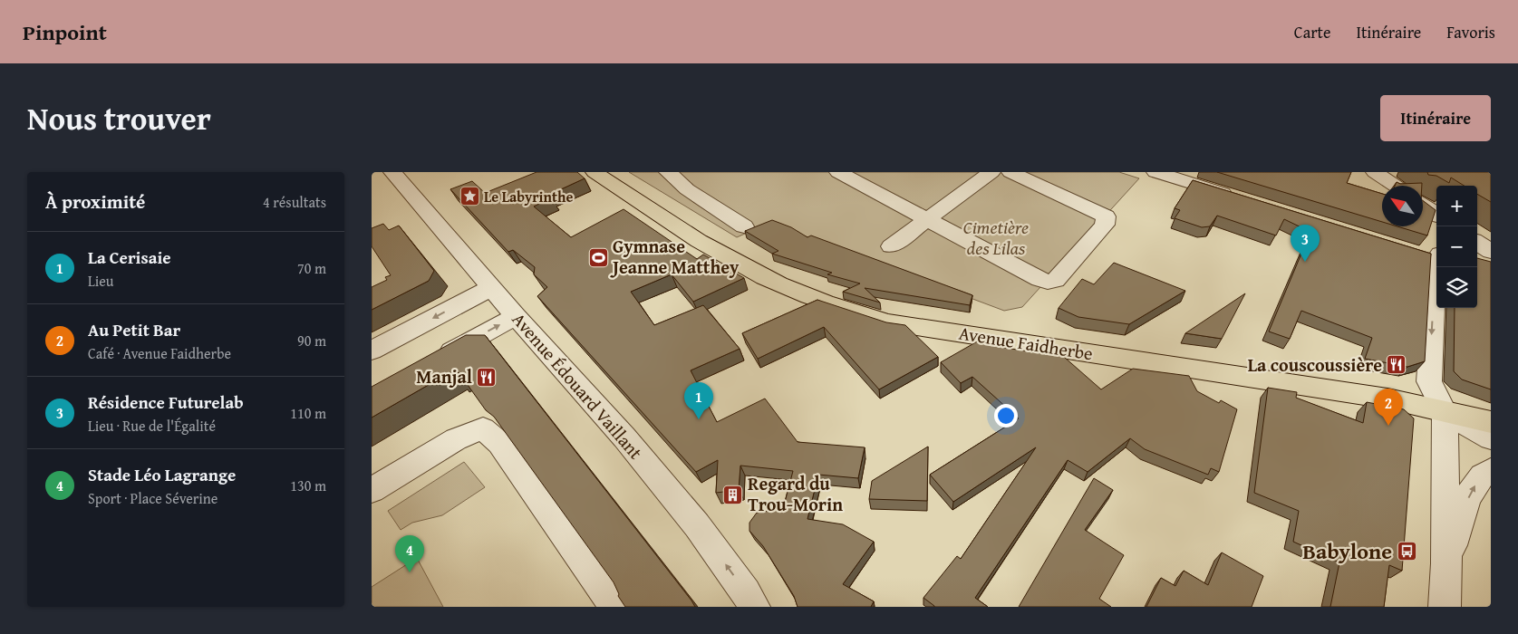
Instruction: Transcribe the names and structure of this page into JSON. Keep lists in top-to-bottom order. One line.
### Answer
{"streets":{"main road":["Avenue Faidherbe"],"street":["Avenue Édouard Vaillant"]},"one_way":["Avenue Édouard Vaillant"],"parks":["Cimetière des Lilas"],"places":{"place":["Le Labyrinthe"],"sports":["Gymnase Jeanne Matthey"],"restaurant":["La couscoussière","Manjal"],"building":["Regard du Trou-Morin"],"bus stop":["Babylone"]},"north":"top left","page":{"header":"Pinpoint","nav":["Carte","Itinéraire","Favoris"],"title":"Nous trouver","buttons":"Itinéraire","heading":["À proximité","4 résultats"],"map_buttons":["+","−"],"pins":["3","1","2","4"],"list":[{"mark":"1","name":"La Cerisaie","note":"Lieu","value":"70 m"},{"mark":"2","name":"Au Petit Bar","note":"Café · Avenue Faidherbe","value":"90 m"},{"mark":"3","name":"Résidence Futurelab","note":"Lieu · Rue de l'Égalité","value":"110 m"},{"mark":"4","name":"Stade Léo Lagrange","note":"Sport · Place Séverine","value":"130 m"}]}}
